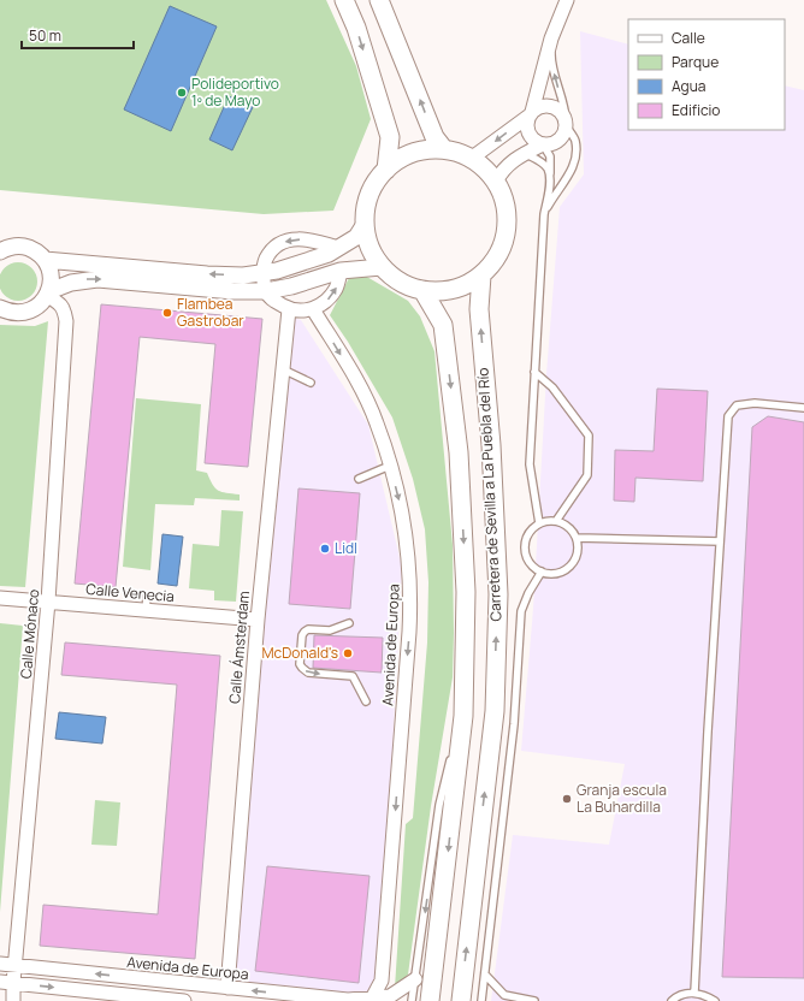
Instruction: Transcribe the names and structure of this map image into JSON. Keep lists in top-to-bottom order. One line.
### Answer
{"streets":{"main road":["Carretera de Sevilla a La Puebla del Río"],"street":["Calle Venecia","Calle Mónaco","Avenida de Europa","Calle Ámsterdam"]},"crossings":[["Calle Venecia","Calle Mónaco"],["Calle Venecia","Calle Ámsterdam"],["Calle Mónaco","Avenida de Europa"],["Avenida de Europa","Calle Ámsterdam"]],"places":["Polideportivo 1º de Mayo","Flambea Gastrobar","Lidl","McDonald's","Granja escula La Buhardilla"],"legend":["Calle","Parque","Agua","Edificio"],"scale_bar":"50 m"}
